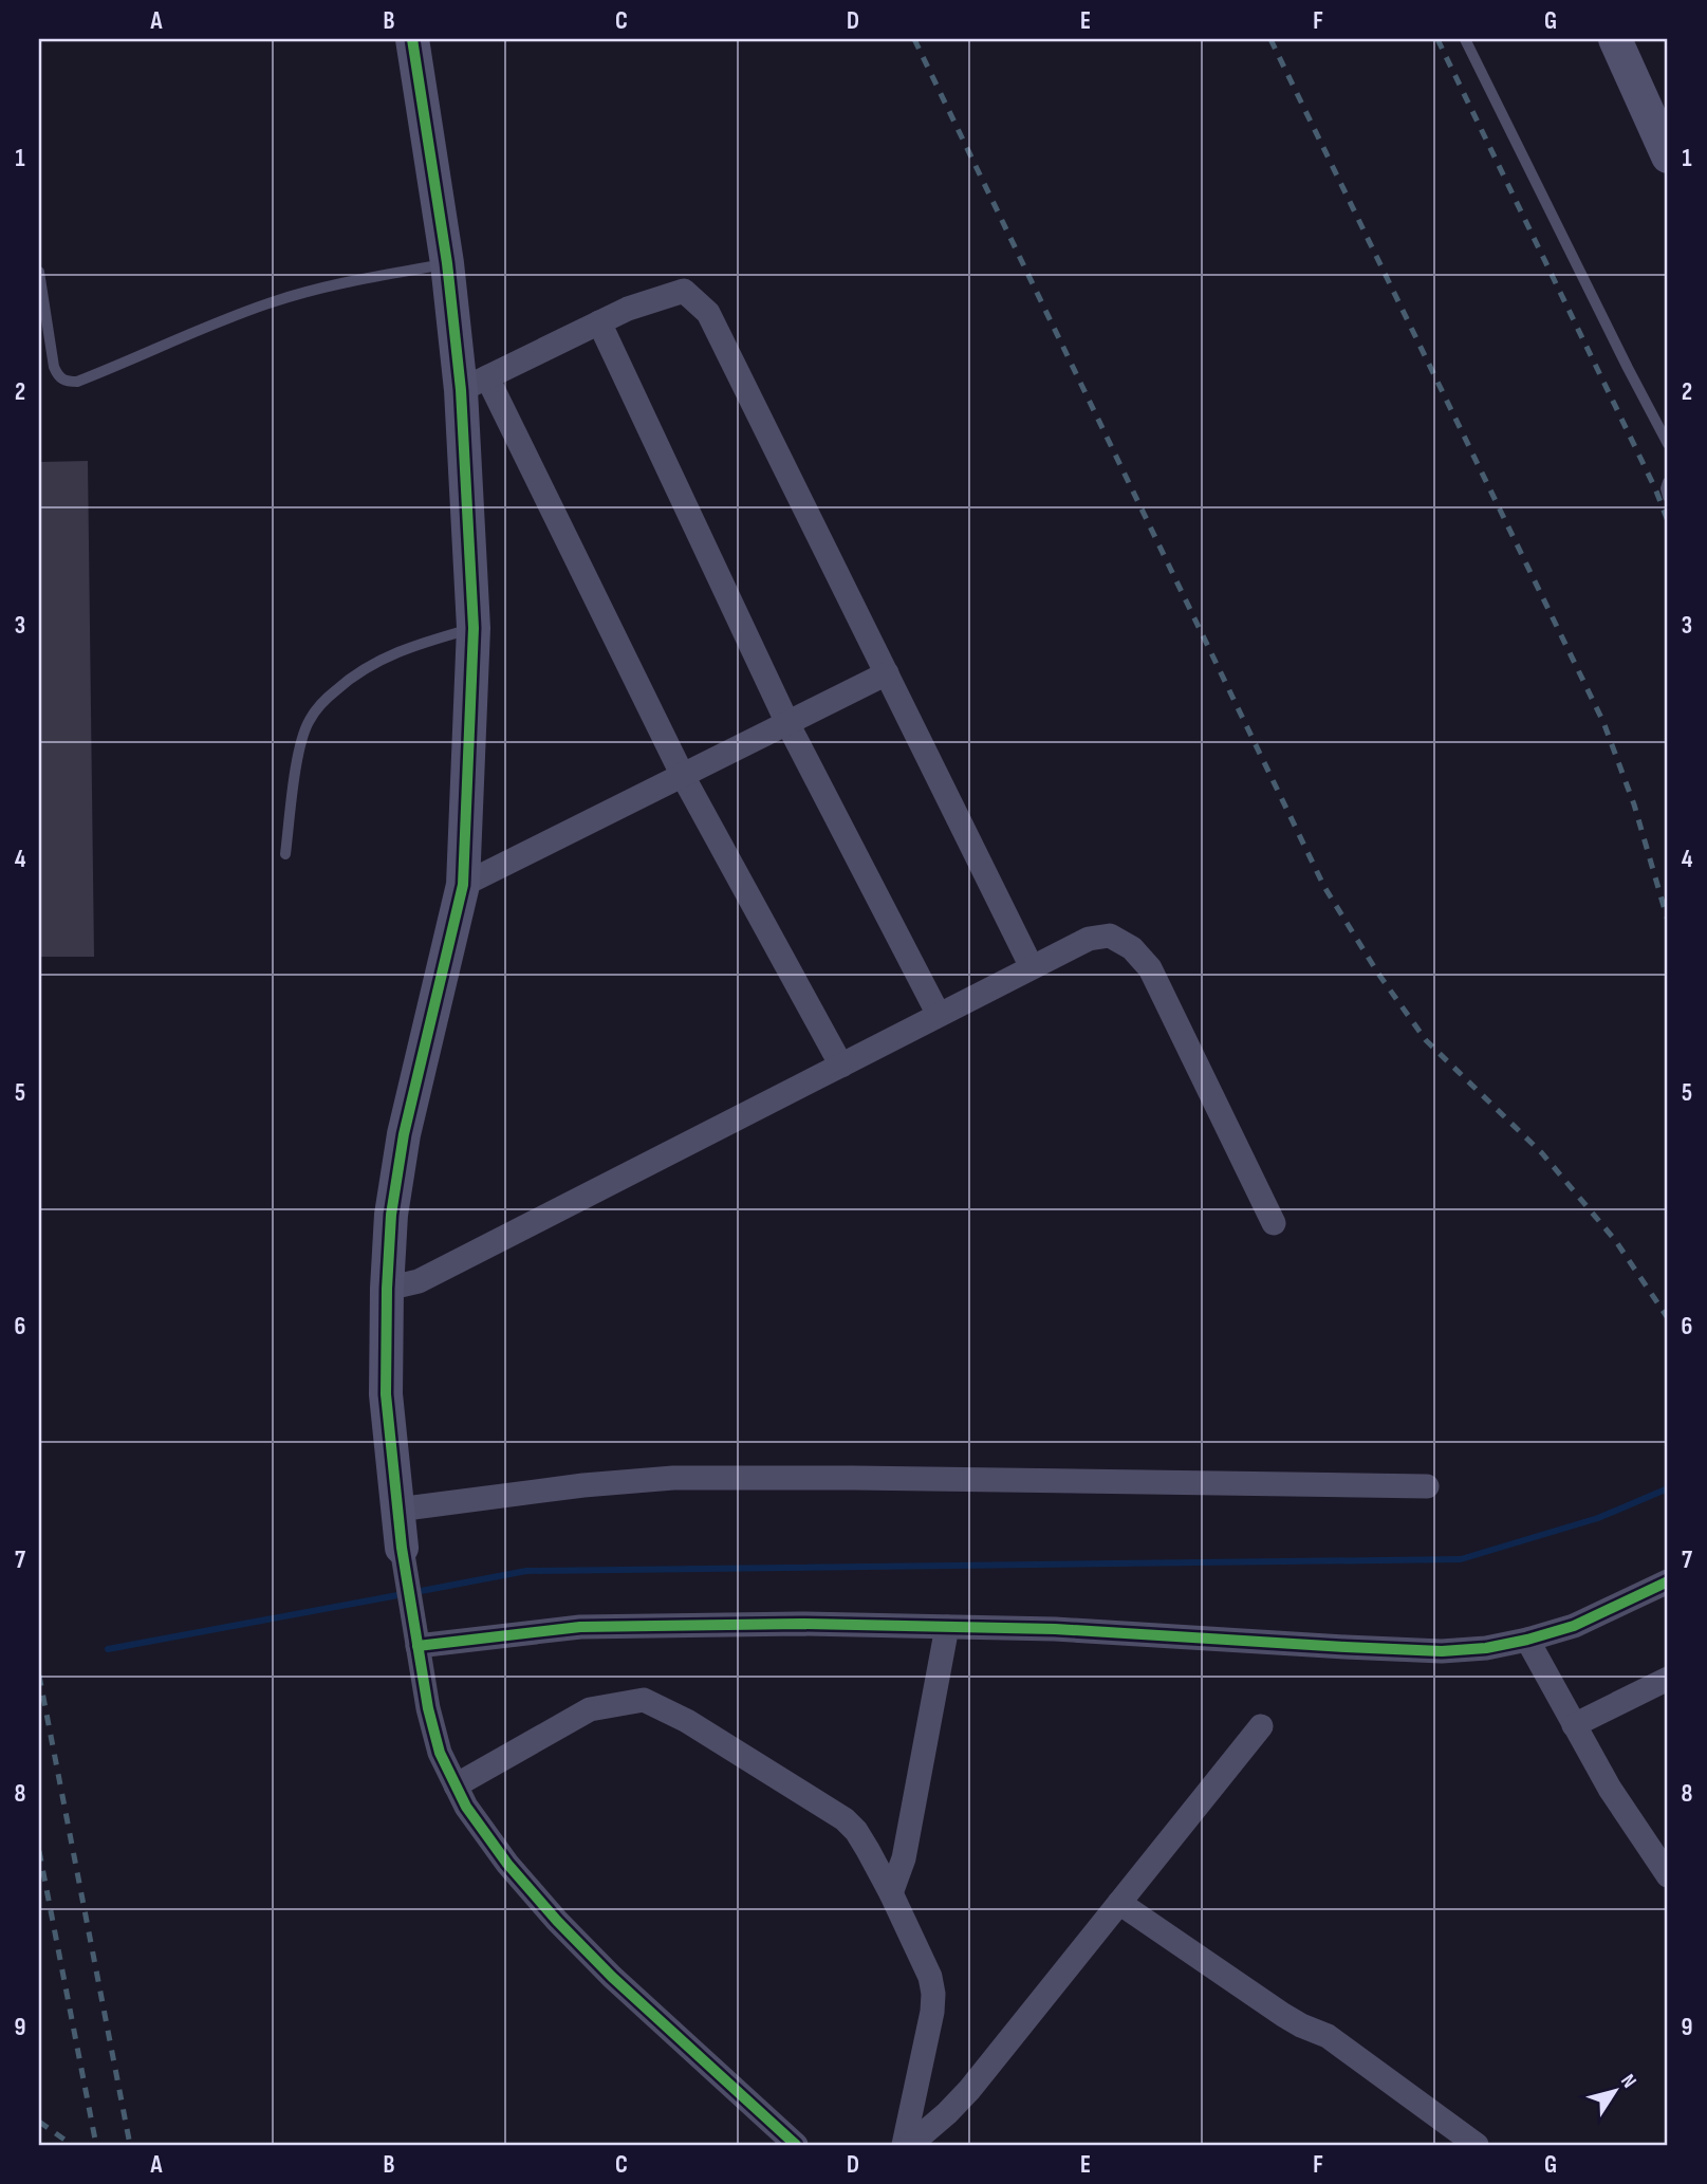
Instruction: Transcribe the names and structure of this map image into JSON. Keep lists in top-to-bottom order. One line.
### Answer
{"north":"top right","grid":{"columns":["A","B","C","D","E","F","G"],"rows":["1","2","3","4","5","6","7","8","9"]}}
